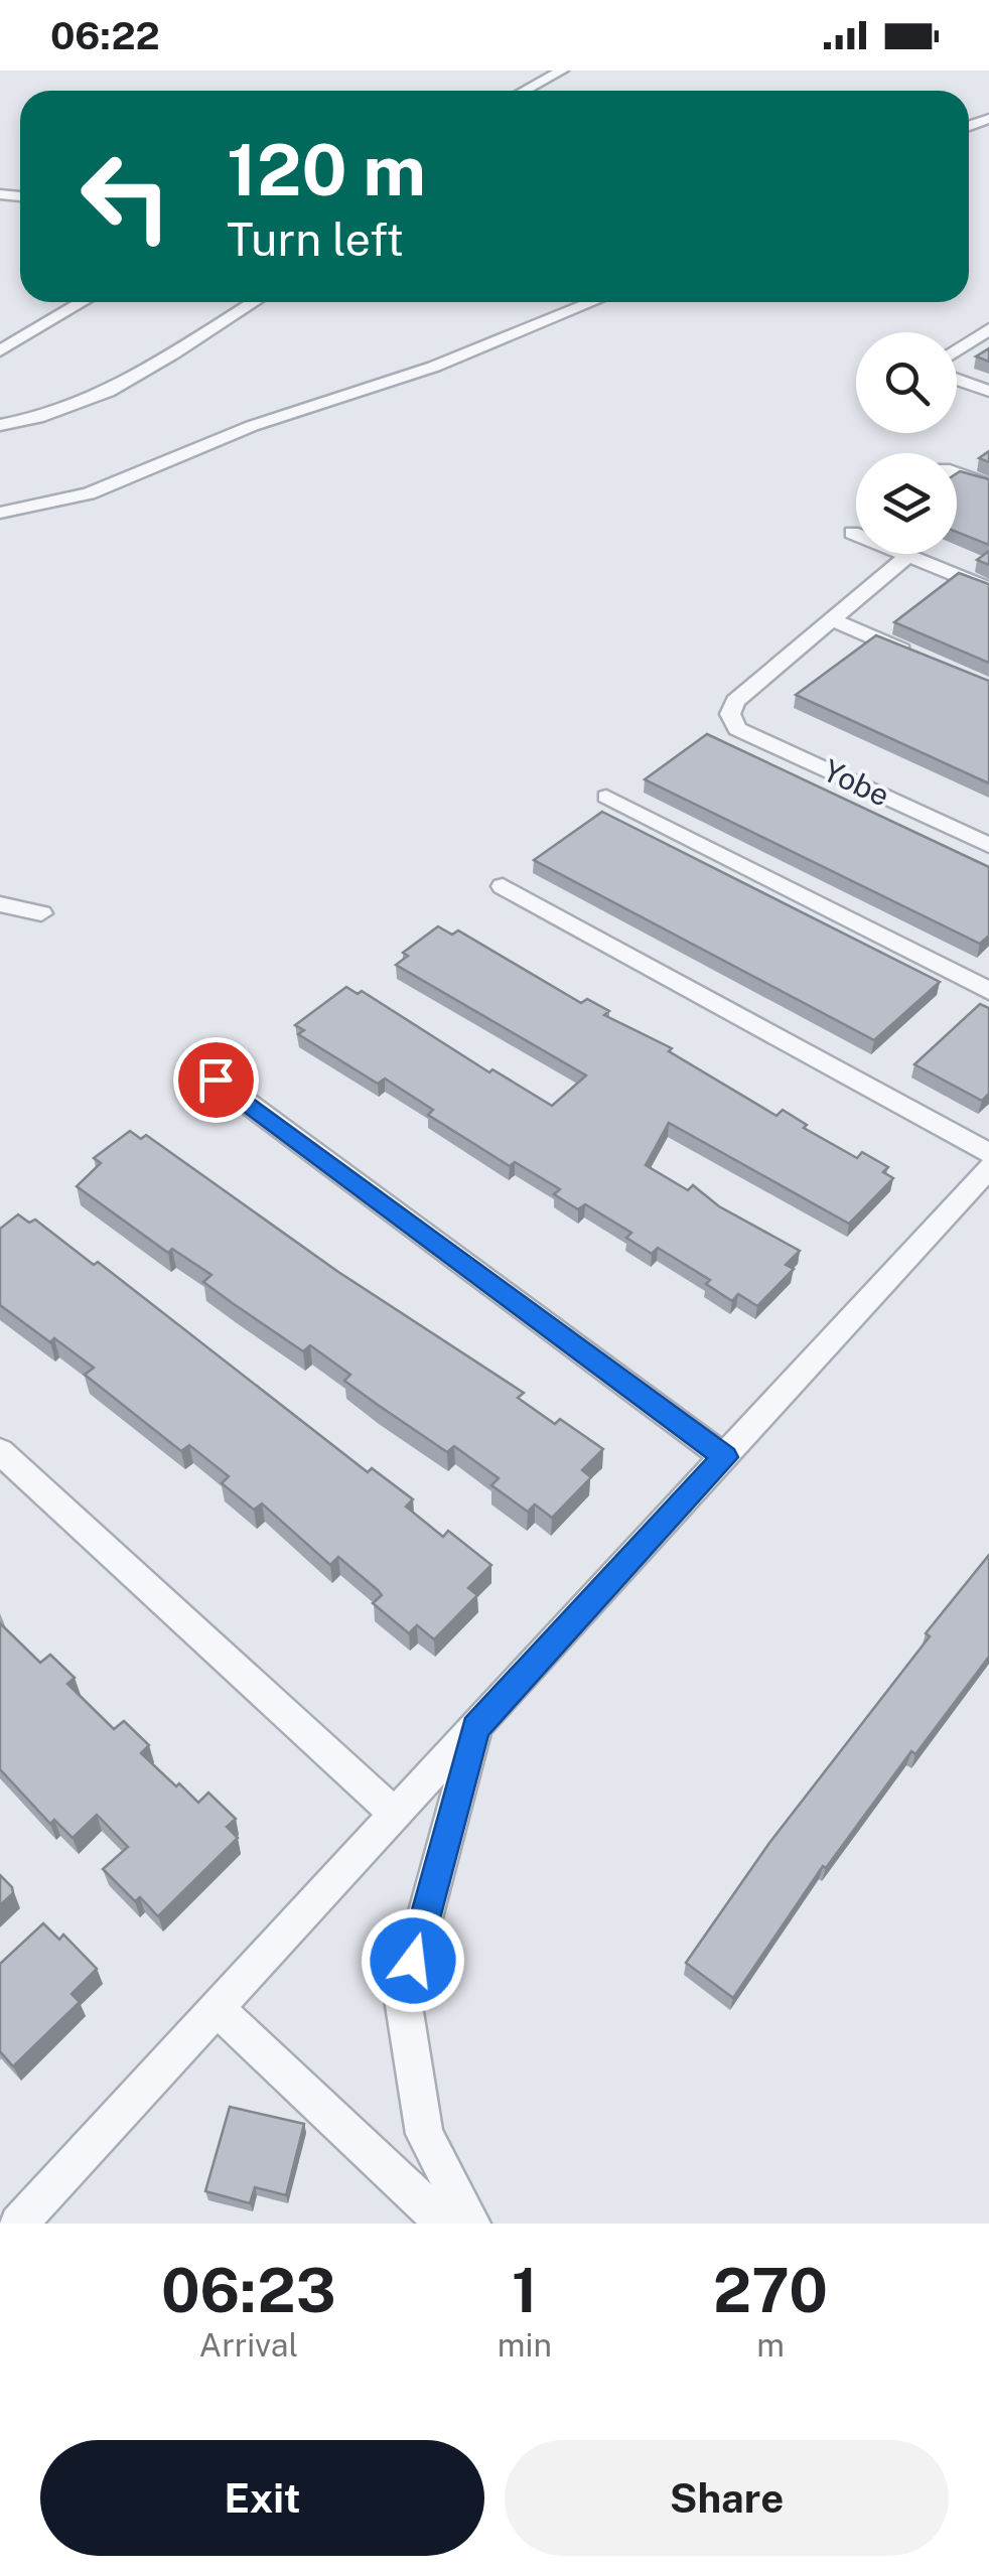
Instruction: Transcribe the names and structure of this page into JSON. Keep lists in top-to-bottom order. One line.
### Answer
{"streets":{"street":["Yobe"]},"page":{"status":"06:22","turn":["120 m","Turn left"],"eta":["06:23","Arrival","1","min","270","m"],"buttons":["Exit","Share"]}}
